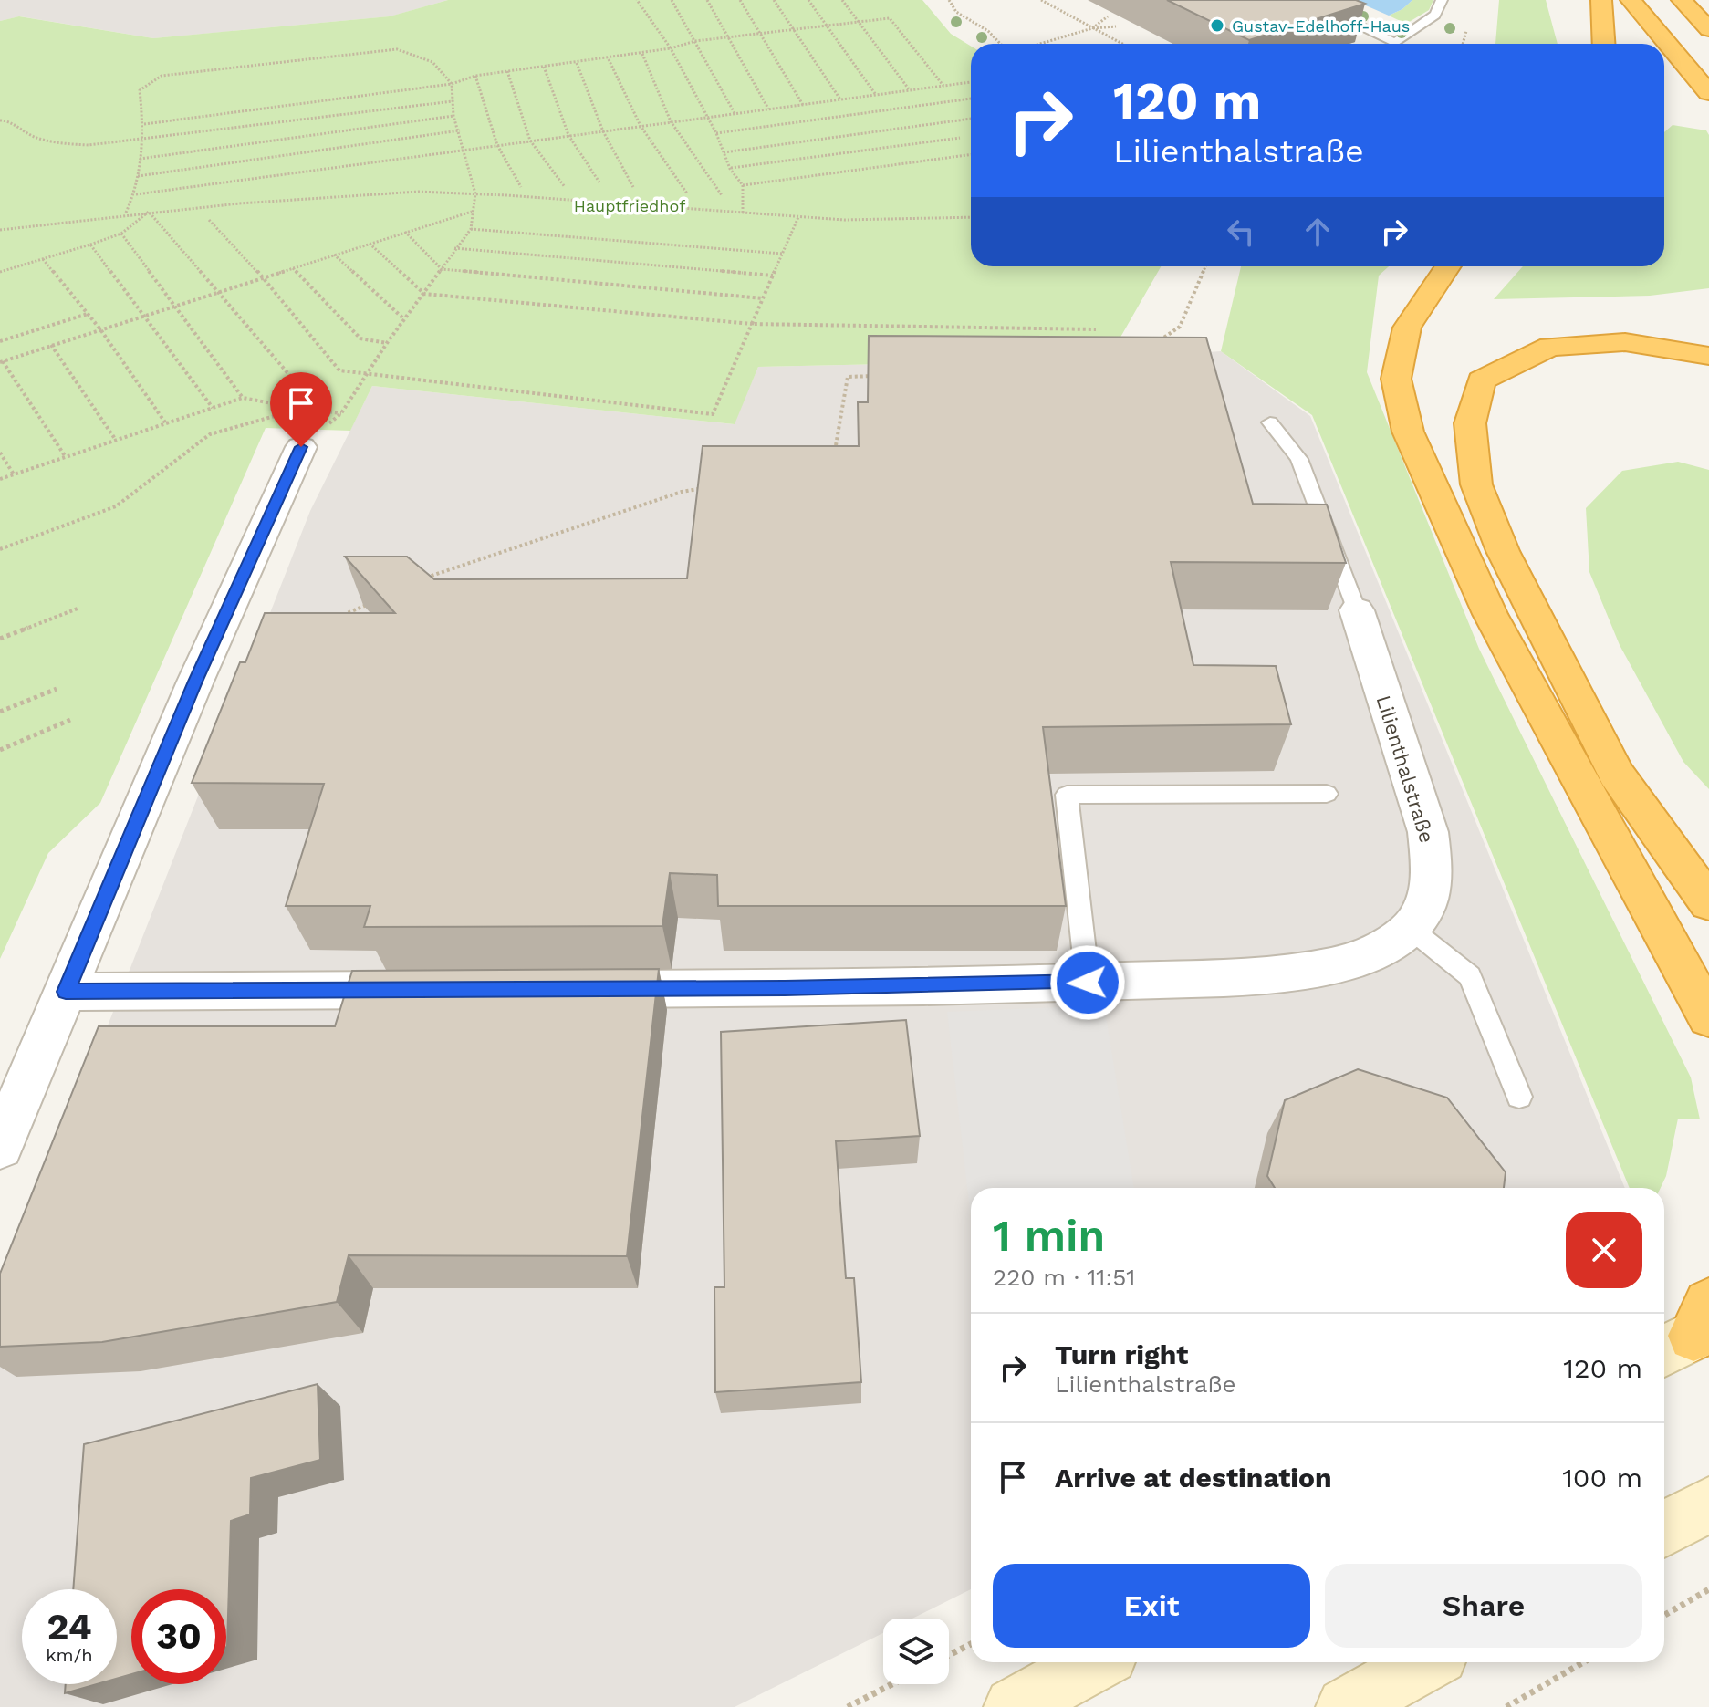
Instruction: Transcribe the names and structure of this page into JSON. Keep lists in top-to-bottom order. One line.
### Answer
{"streets":{"street":["Lilienthalstraße"]},"parks":["Hauptfriedhof"],"places":["Gustav-Edelhoff-Haus"],"page":{"turn":["120 m","Lilienthalstraße"],"heading":["1 min","220 m · 11:51"],"list":[{"name":"Turn right","note":"Lilienthalstraße","value":"120 m"},{"name":"Arrive at destination","value":"100 m"}],"buttons":["Exit","Share"],"speed":"24 km/h","limit":"30"}}
